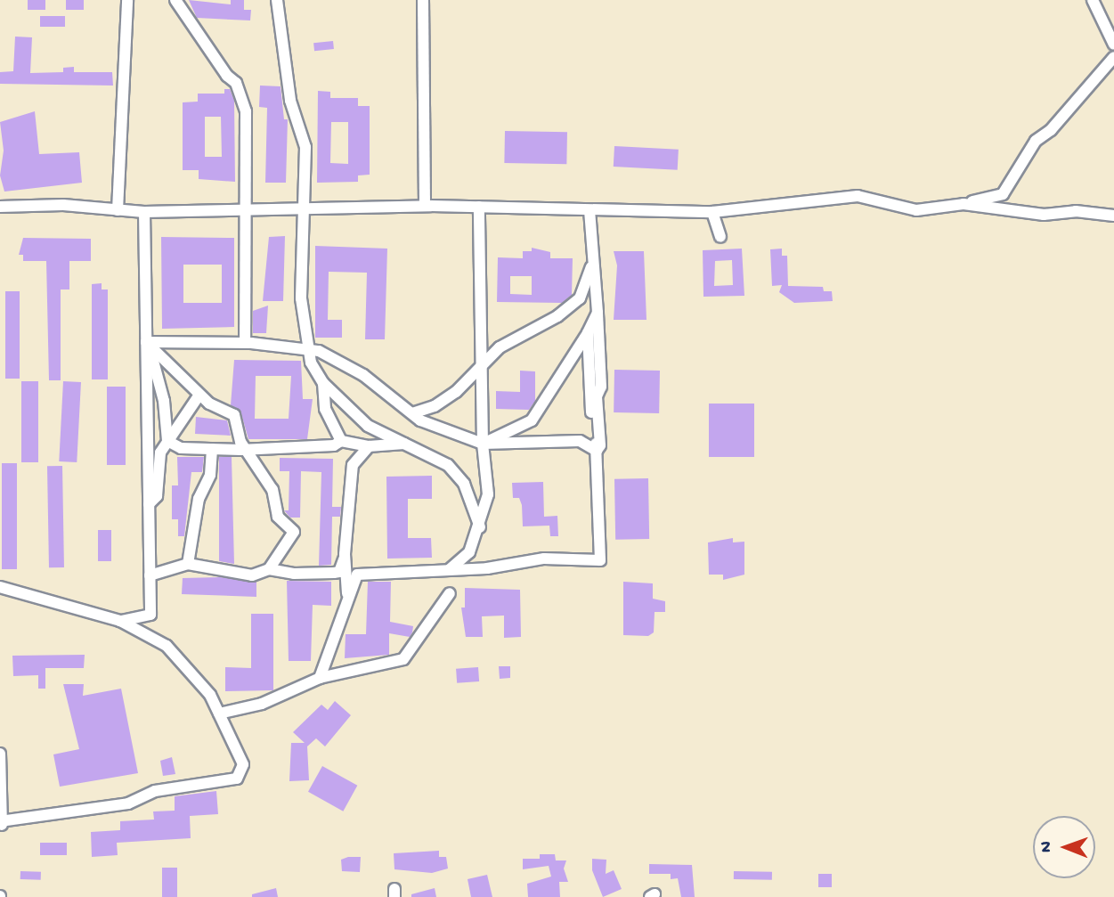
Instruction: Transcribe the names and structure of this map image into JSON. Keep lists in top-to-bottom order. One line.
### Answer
{"north":"left"}
